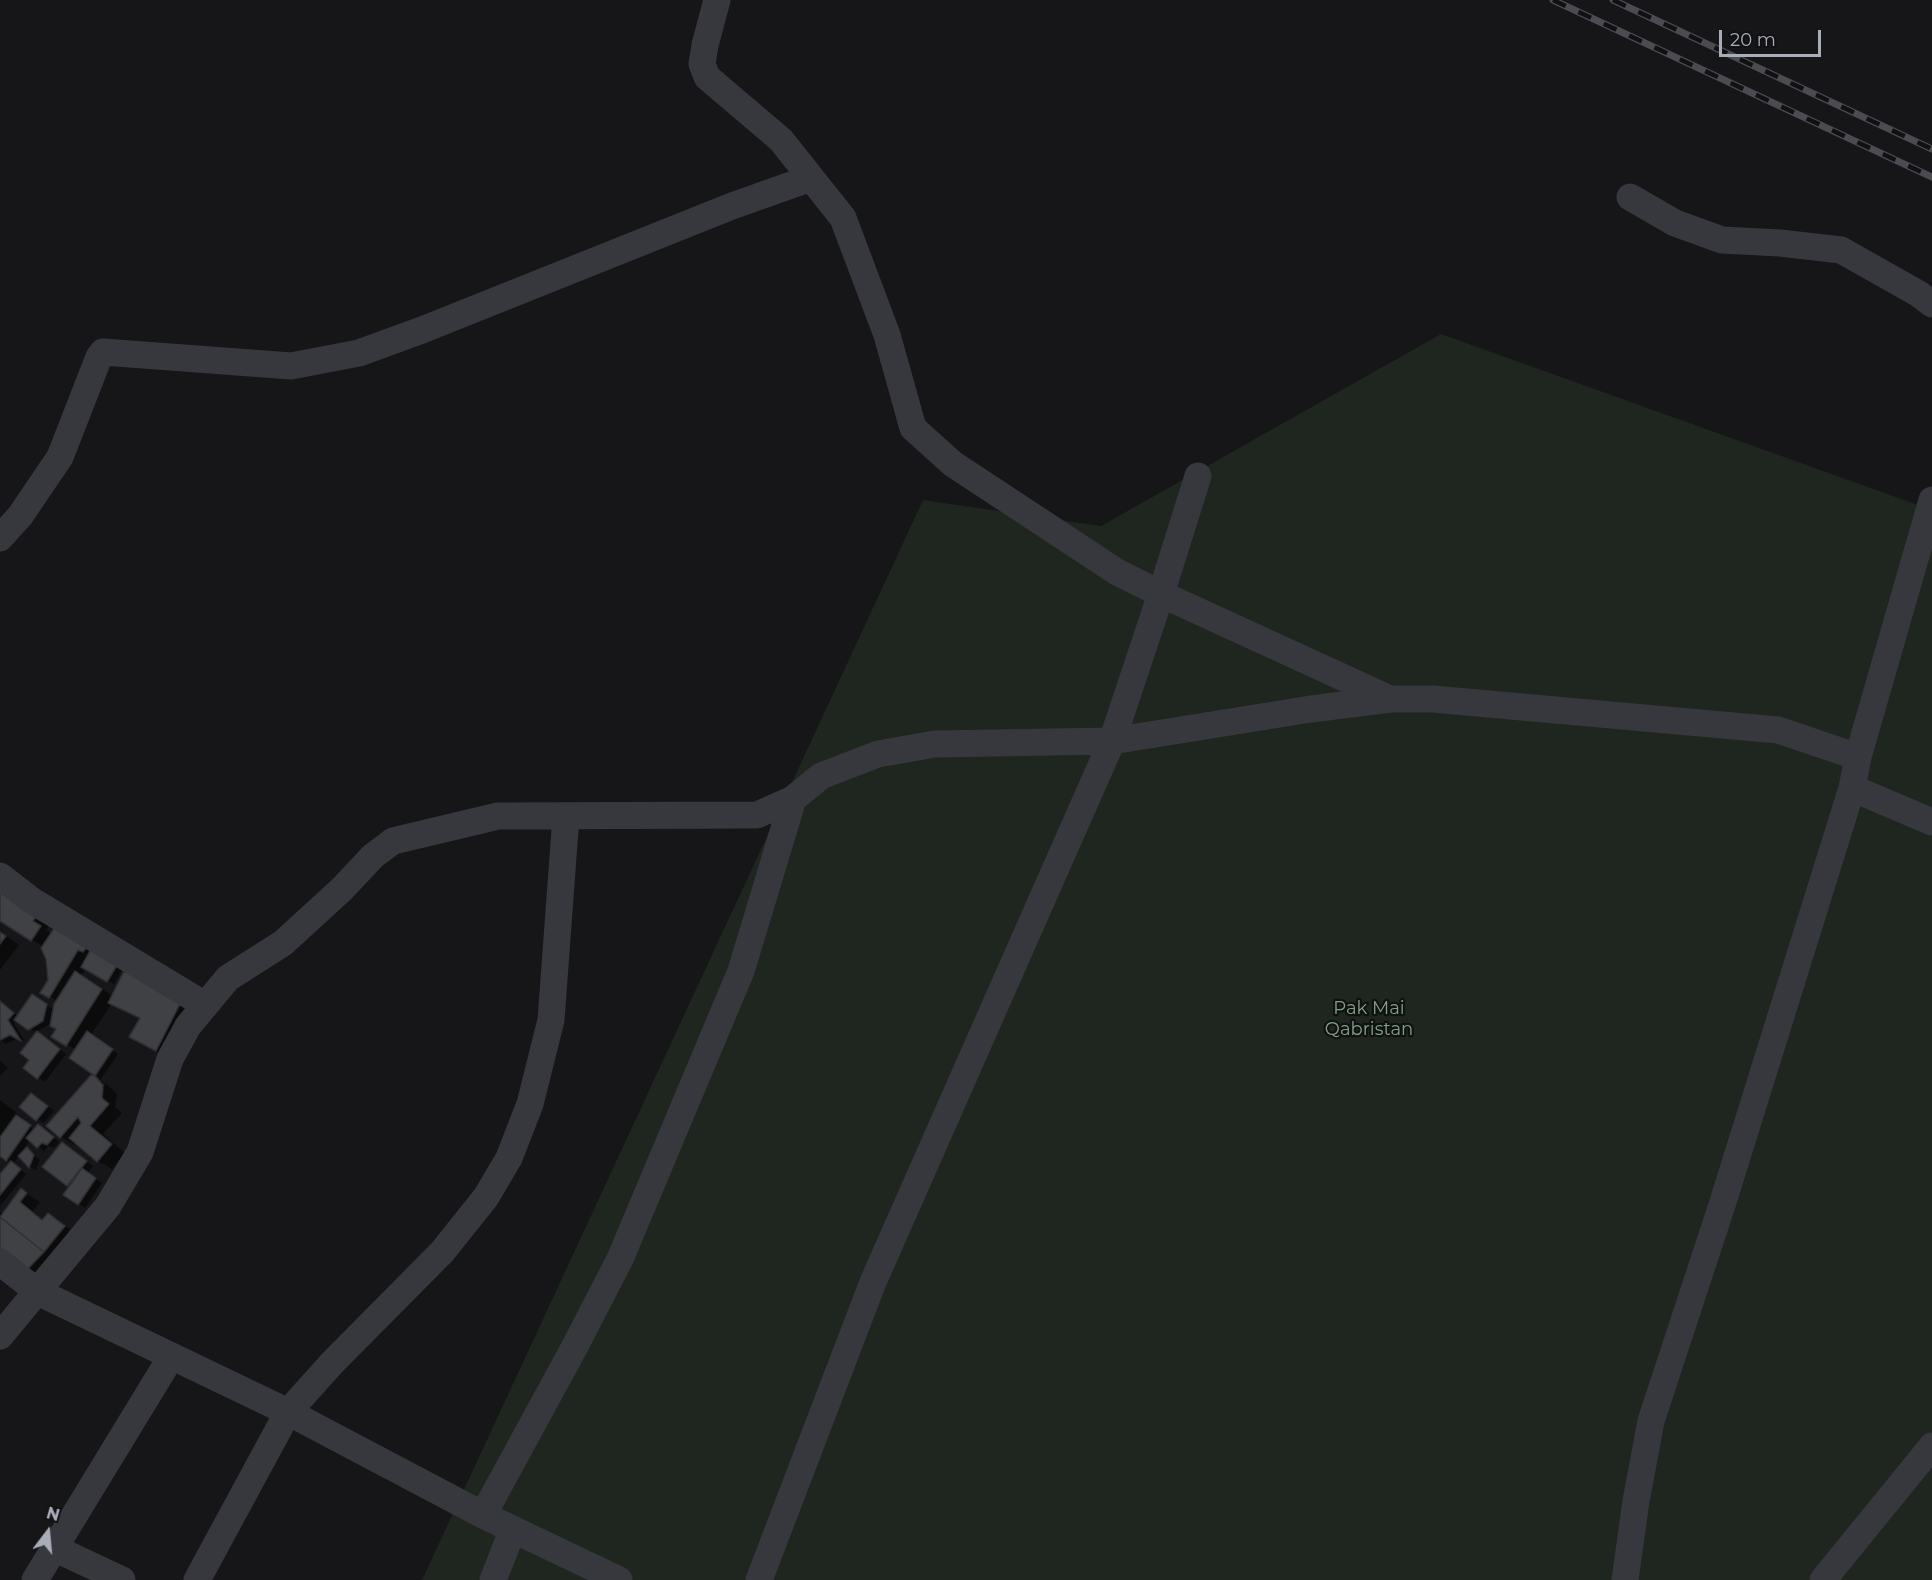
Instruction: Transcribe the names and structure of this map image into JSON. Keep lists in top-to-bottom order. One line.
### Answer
{"parks":["Pak Mai Qabristan"],"scale_bar":"20 m","north":"top"}
